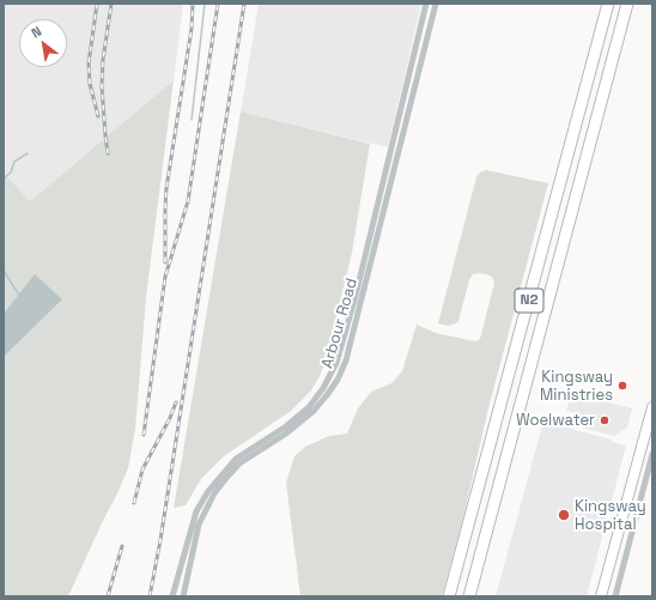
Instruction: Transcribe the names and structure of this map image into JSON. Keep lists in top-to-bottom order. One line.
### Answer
{"streets":{"highway":["N2"],"street":["Arbour Road"]},"places":["Kingsway Ministries","Woelwater","Kingsway Hospital"],"north":"top left"}
